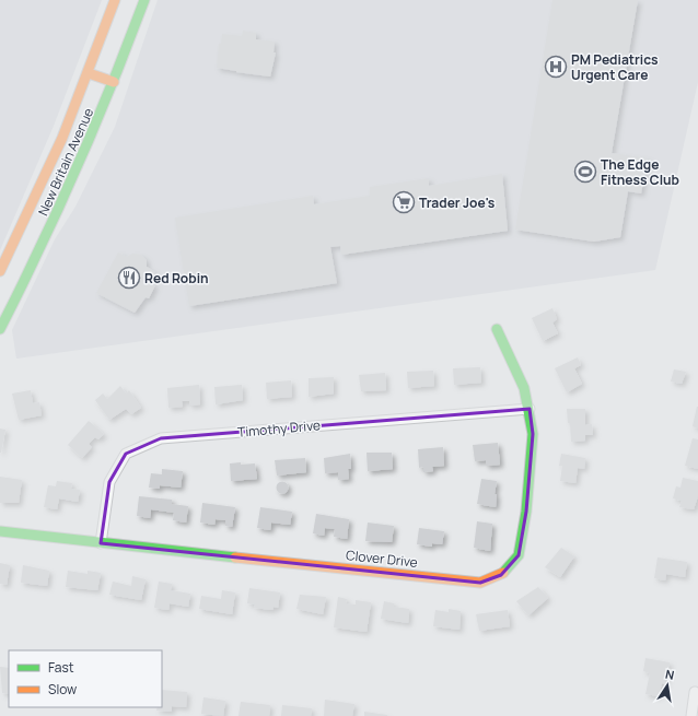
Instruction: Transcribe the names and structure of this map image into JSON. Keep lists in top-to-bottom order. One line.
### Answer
{"streets":{"street":["New Britain Avenue","Timothy Drive","Clover Drive"]},"crossings":[["Timothy Drive","Clover Drive"]],"places":{"hospital":["PM Pediatrics Urgent Care"],"sports":["The Edge Fitness Club"],"supermarket":["Trader Joe's"],"restaurant":["Red Robin"]},"legend":["Fast","Slow"],"north":"top"}
